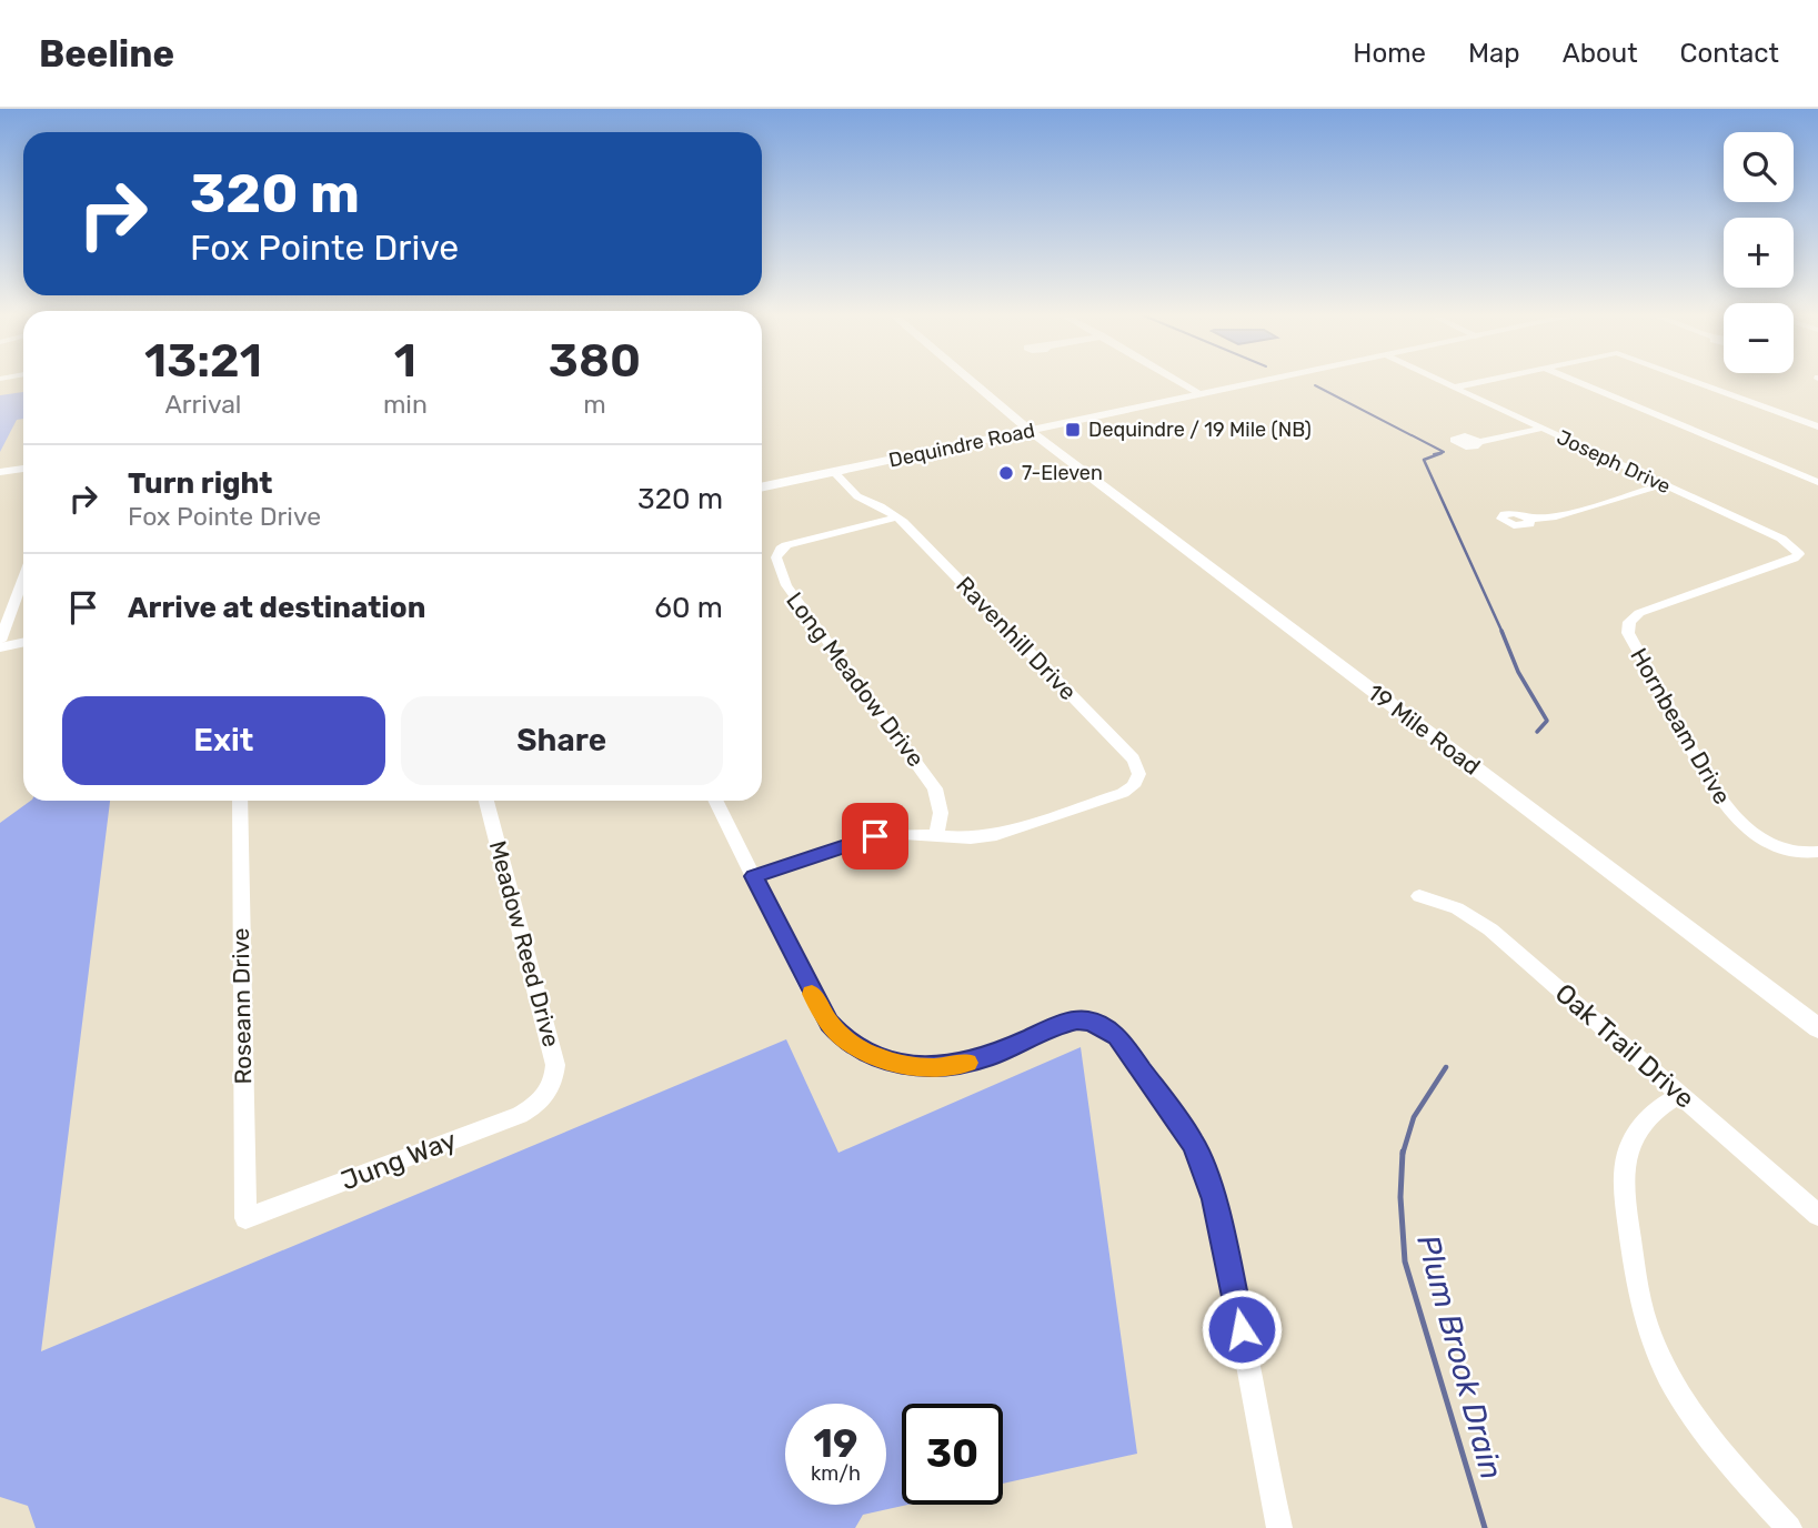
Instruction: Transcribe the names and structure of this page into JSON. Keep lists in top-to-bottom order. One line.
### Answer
{"streets":{"main road":["Dequindre Road","19 Mile Road"],"street":["Joseph Drive","Ravenhill Drive","Long Meadow Drive","Hornbeam Drive","Meadow Reed Drive","Roseann Drive","Oak Trail Drive","Jung Way"]},"crossings":[["Dequindre Road","Ravenhill Drive"],["Dequindre Road","19 Mile Road"],["Joseph Drive","Hornbeam Drive"],["Ravenhill Drive","Long Meadow Drive"],["Meadow Reed Drive","Jung Way"],["Roseann Drive","Jung Way"]],"water":["Plum Brook Drain"],"places":{"transit":["Dequindre / 19 Mile (NB)"],"other":["7-Eleven"]},"page":{"header":"Beeline","nav":["Home","Map","About","Contact"],"map_buttons":["+","−"],"turn":["320 m","Fox Pointe Drive"],"eta":["13:21","Arrival","1","min","380","m"],"list":[{"name":"Turn right","note":"Fox Pointe Drive","value":"320 m"},{"name":"Arrive at destination","value":"60 m"}],"buttons":["Exit","Share"],"speed":"19 km/h","limit":"30"}}
